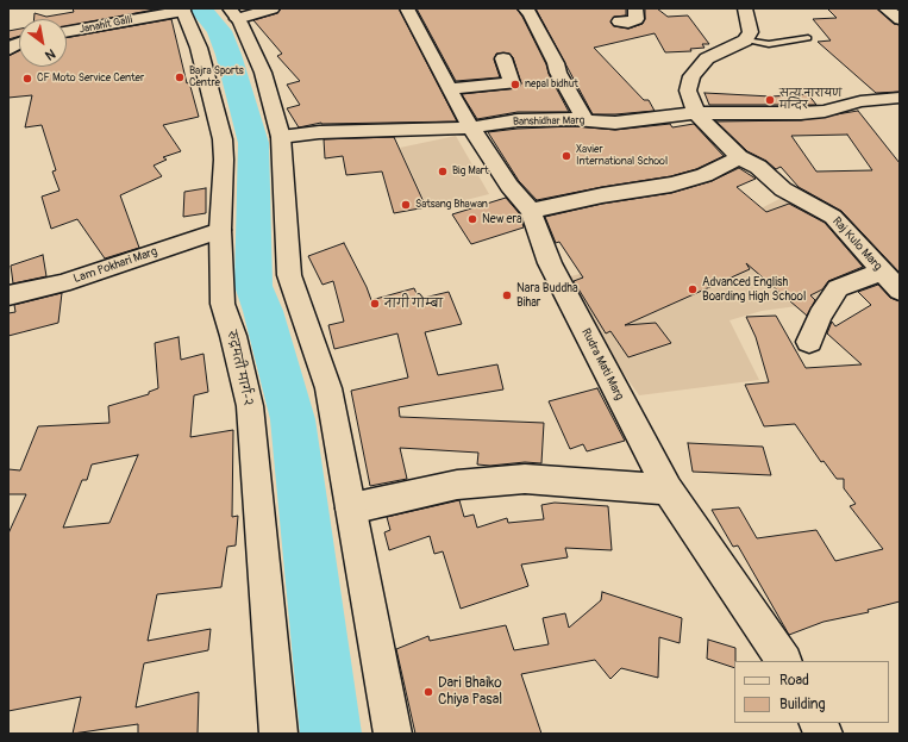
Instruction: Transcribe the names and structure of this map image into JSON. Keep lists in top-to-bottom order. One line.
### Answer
{"streets":{"street":["Janahit Galli","Banshidhar Marg","Raj Kulo Marg","Lam Pokhari Marg","Rudra Mati Marg","रुद्रमती मार्ग-२"]},"crossings":[["Janahit Galli","रुद्रमती मार्ग-२"],["Banshidhar Marg","Raj Kulo Marg"],["Banshidhar Marg","Rudra Mati Marg"],["Lam Pokhari Marg","रुद्रमती मार्ग-२"]],"places":["Bajra Sports Centre","CF Moto Service Center","nepal bidhut","सत्य नारायण मन्दिर","Xavier International School","Big Mart","Satsang Bhawan","New era","Advanced English Boarding High School","Nara Buddha Bihar","नागी गोम्बा","Dari Bhaiko Chiya Pasal"],"legend":["Road","Building"],"north":"bottom right"}
